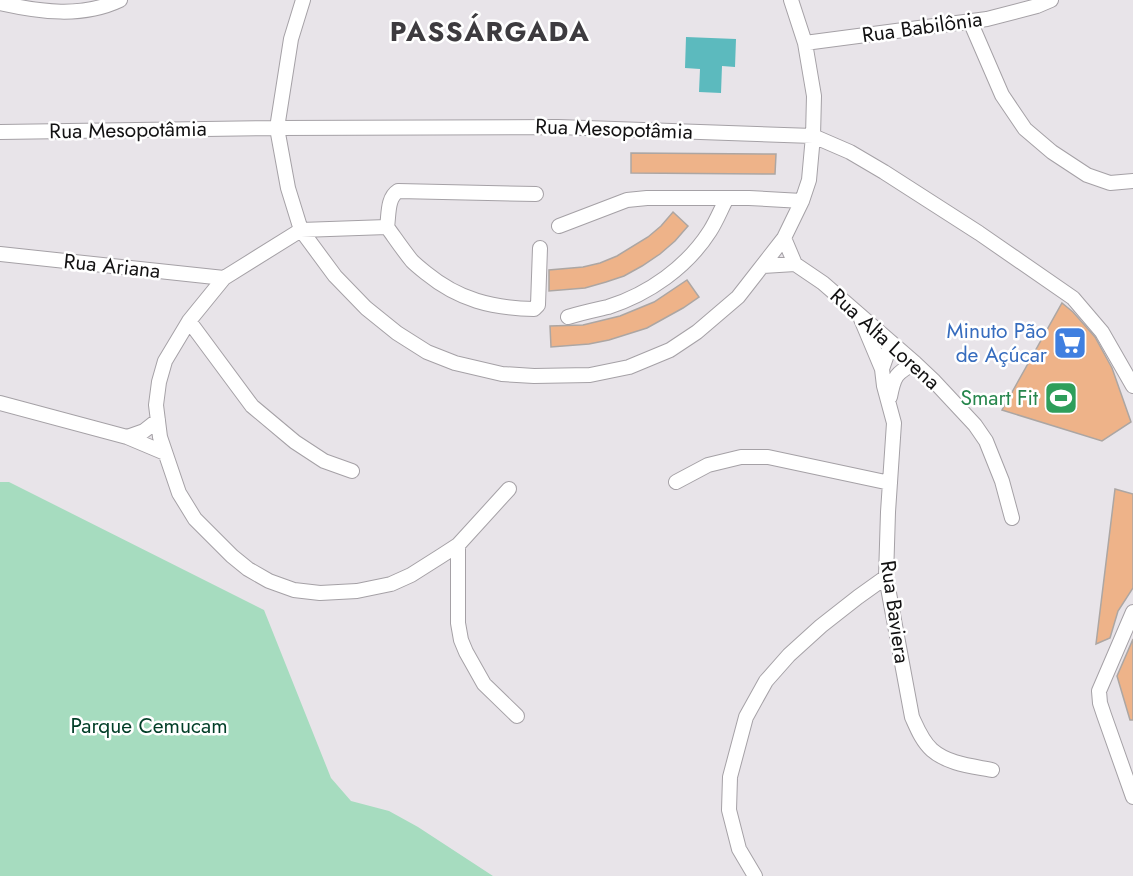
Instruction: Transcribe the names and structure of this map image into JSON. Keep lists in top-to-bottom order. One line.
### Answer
{"streets":{"street":["Rua Babilônia","Rua Mesopotâmia","Rua Ariana","Rua Alta Lorena","Rua Baviera"]},"crossings":[["Rua Alta Lorena","Rua Baviera"]],"districts":["PASSÁRGADA"],"parks":["Parque Cemucam"],"places":{"supermarket":["Minuto Pão de Açúcar"],"sports":["Smart Fit"]}}
